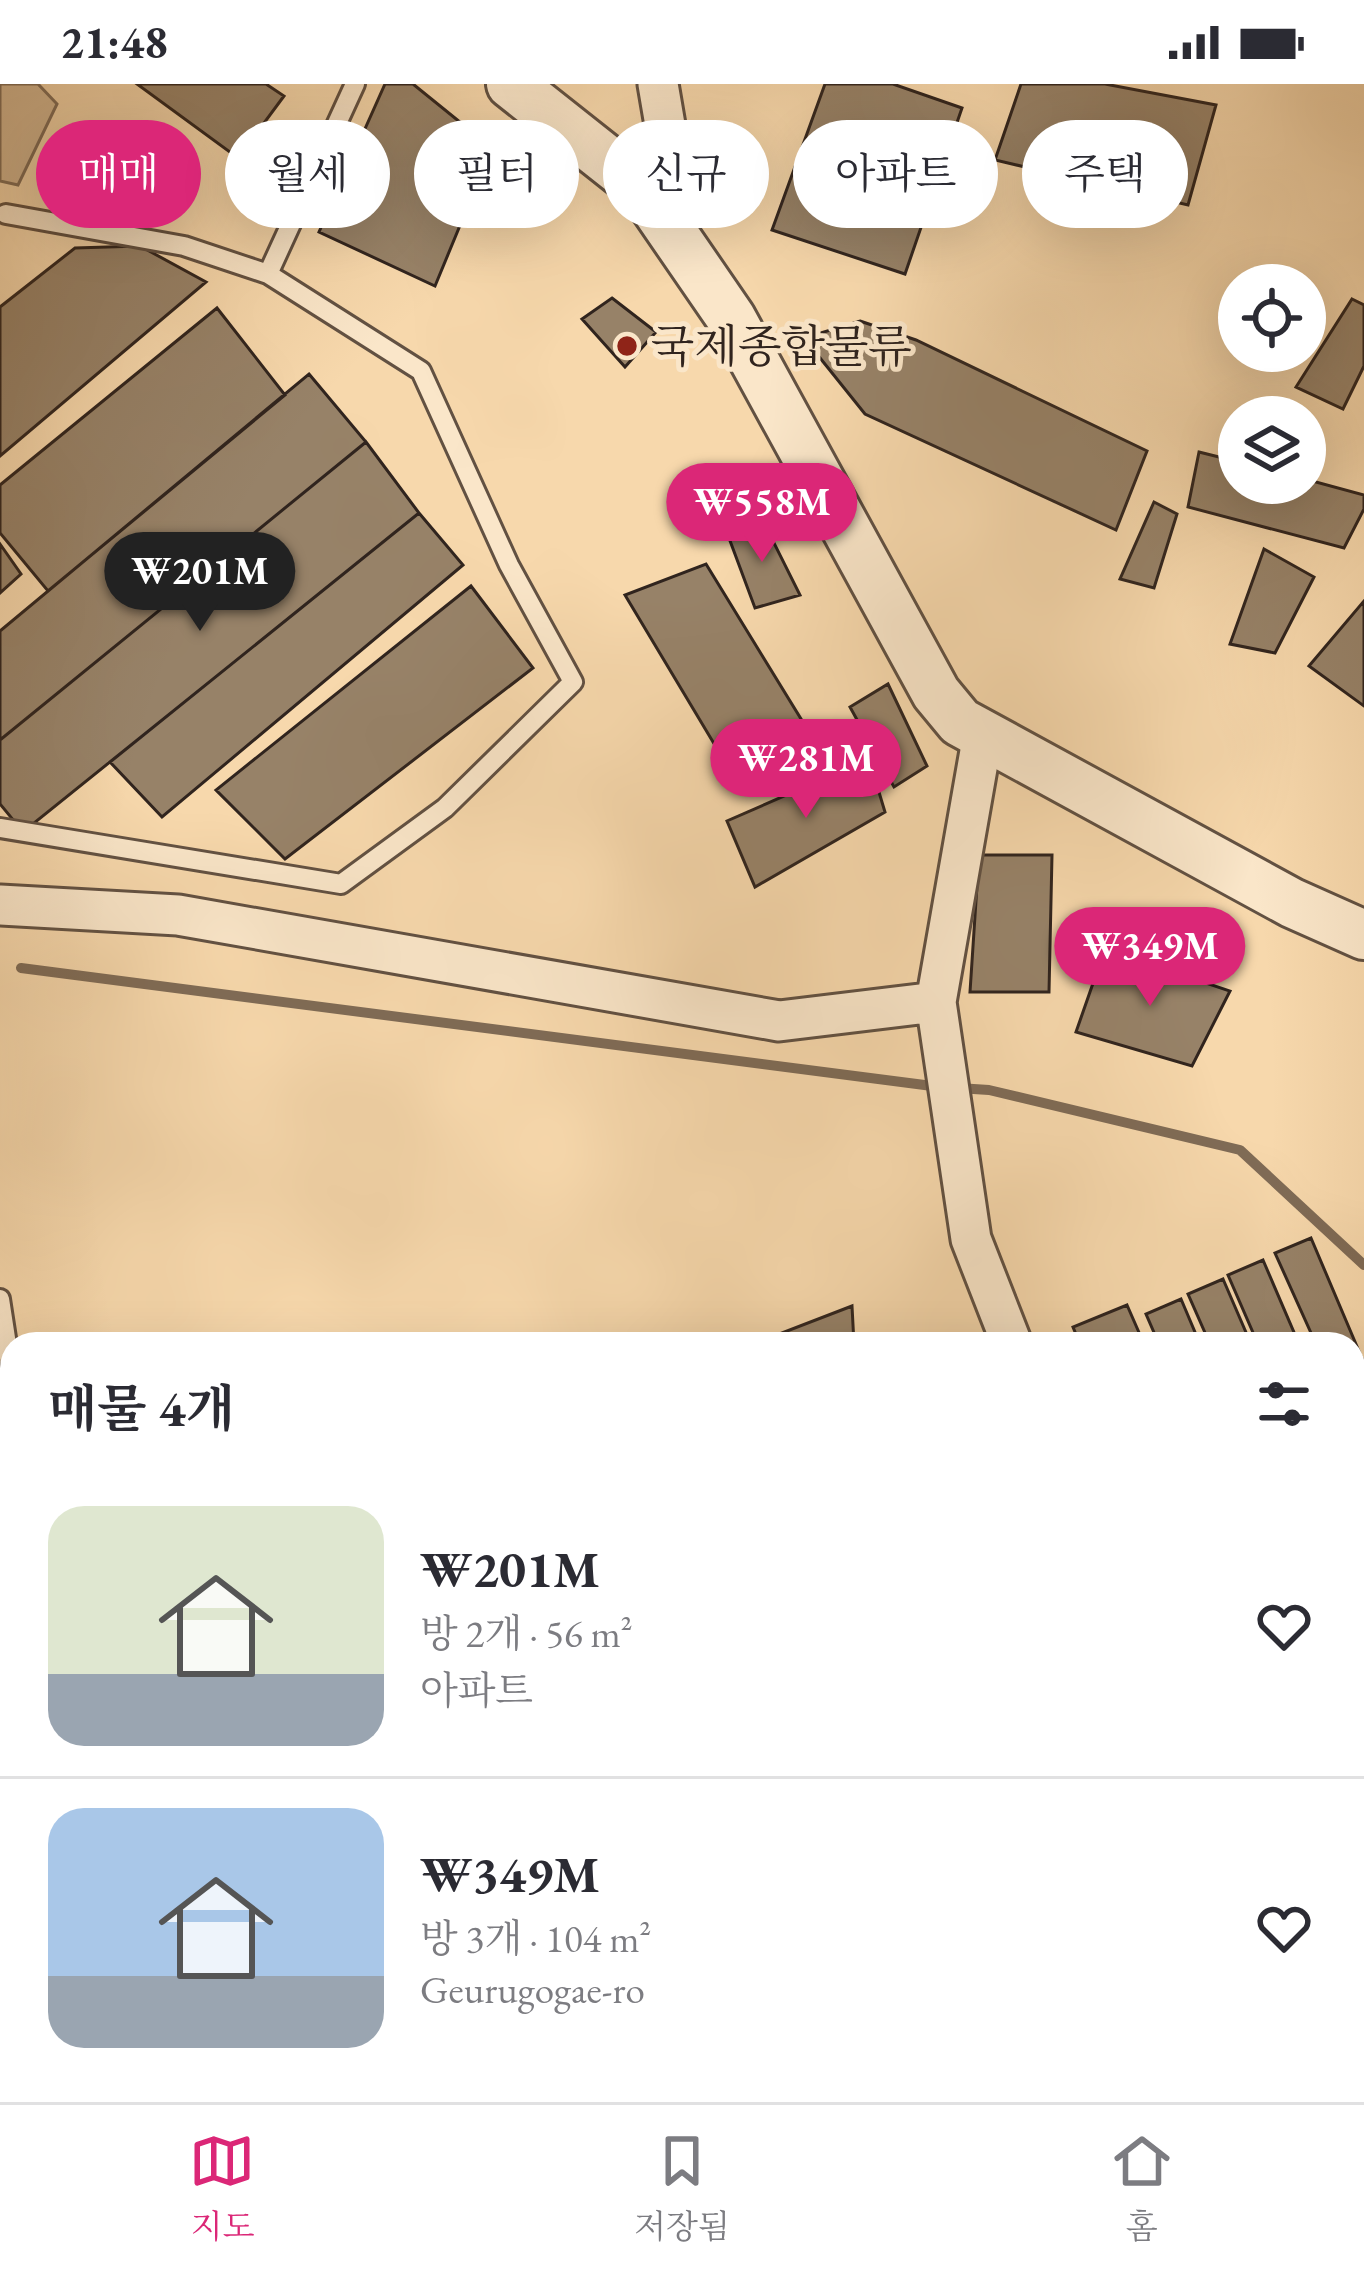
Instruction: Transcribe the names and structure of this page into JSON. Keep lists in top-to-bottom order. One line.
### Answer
{"places":["국제종합물류"],"page":{"status":"21:48","chip":["매매","월세","필터","신규","아파트","주택"],"price":["₩558M","₩201M","₩281M","₩349M"],"heading":"매물 4개","list":[{"name":"₩201M","note":"방 2개 · 56 m² · 아파트"},{"name":"₩349M","note":"방 3개 · 104 m² · Geurugogae-ro"}],"tabs":["지도","저장됨","홈"]}}
